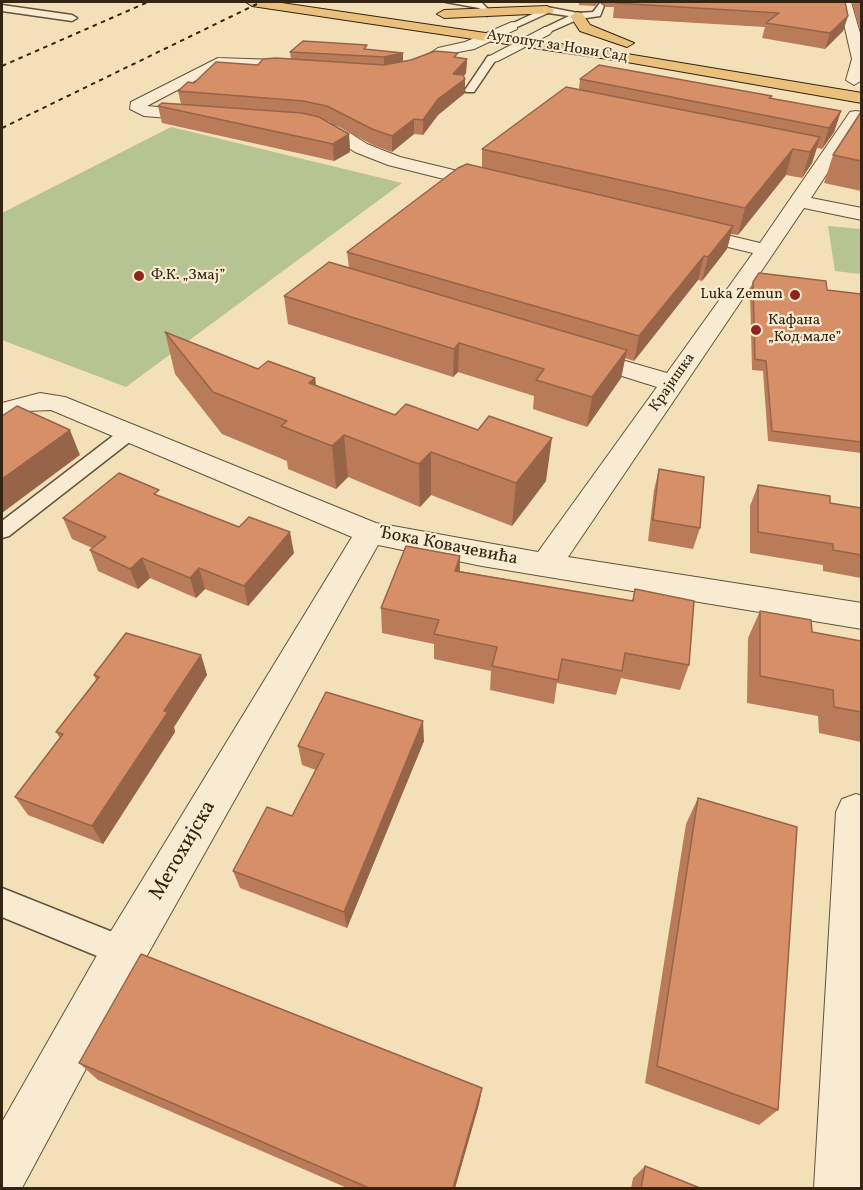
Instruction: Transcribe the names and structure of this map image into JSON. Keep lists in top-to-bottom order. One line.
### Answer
{"streets":{"main road":["Аутопут за Нови Сад"],"street":["Крајишка","Ђока Ковачевића","Метохијска"]},"crossings":[["Крајишка","Ђока Ковачевића"],["Ђока Ковачевића","Метохијска"]],"places":["Ф.К. „Змај”","Luka Zemun","Кафана „Код мале”"]}
